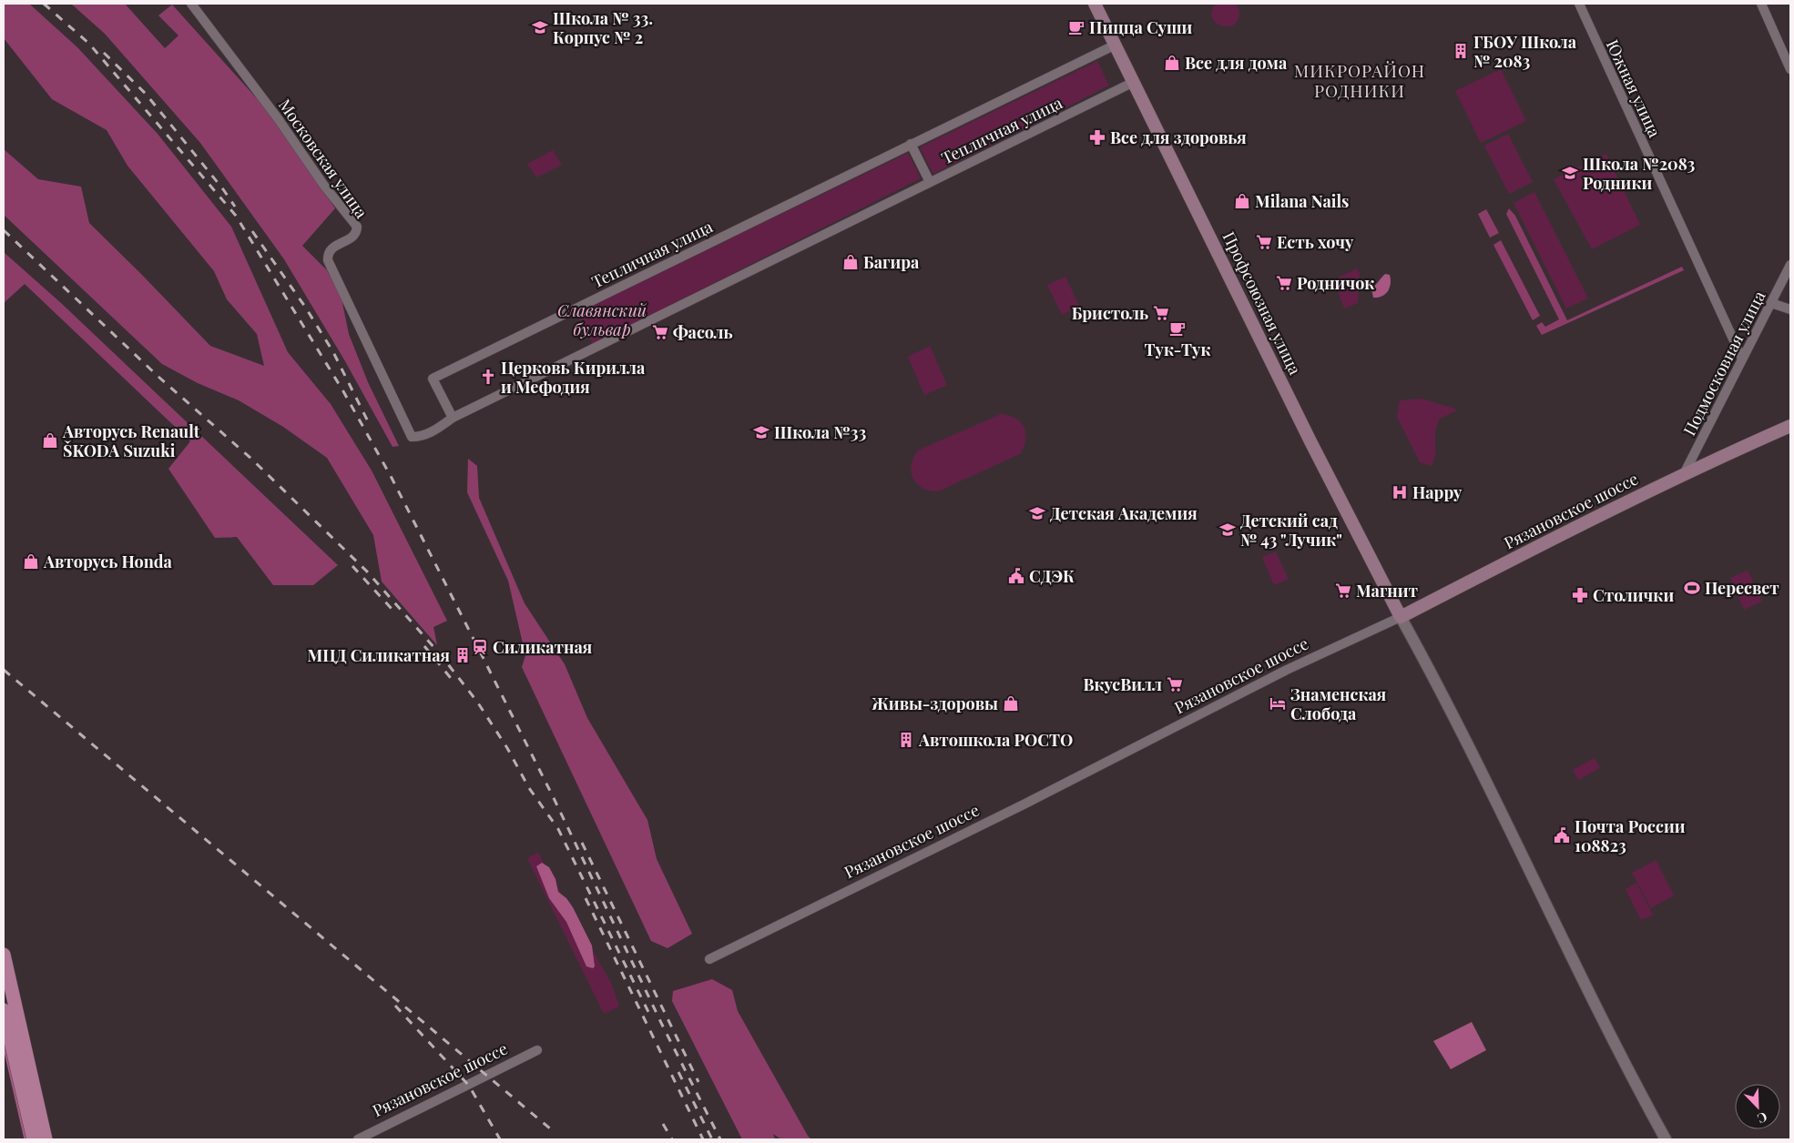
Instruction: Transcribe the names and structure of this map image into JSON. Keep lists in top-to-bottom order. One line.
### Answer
{"streets":{"main road":["Профсоюзная улица","Рязановское шоссе"],"street":["Южная улица","Тепличная улица","Московская улица","Подмосковная улица"]},"crossings":[["Южная улица","Подмосковная улица"],["Тепличная улица","Московская улица"],["Тепличная улица","Профсоюзная улица"],["Профсоюзная улица","Рязановское шоссе"],["Подмосковная улица","Рязановское шоссе"]],"districts":["МИКРОРАЙОН РОДНИКИ"],"parks":["Славянский бульвар"],"places":{"school or university":["Школа № 33. Корпус № 2","Школа №2083 Родники","Школа №33","Детская Академия","Детский сад № 43 \"Лучик\""],"cafe":["Пицца Суши","Тук-Тук"],"building":["ГБОУ Школа № 2083","МЦД Силикатная","Автошкола РОСТО"],"shop":["Все для дома","Milana Nails","Багира","Авторусь Renault ŠKODA Suzuki","Авторусь Honda","Живы-здоровы"],"pharmacy":["Все для здоровья","Столички"],"supermarket":["Есть хочу","Родничок","Бристоль","Фасоль","Магнит","ВкусВилл"],"church":["Церковь Кирилла и Мефодия"],"hospital":["Happy"],"public building":["СДЭК","Почта России 108823"],"sports":["Пересвет"],"station":["Силикатная"],"hotel":["Знаменская Слобода"]},"north":"bottom right"}
